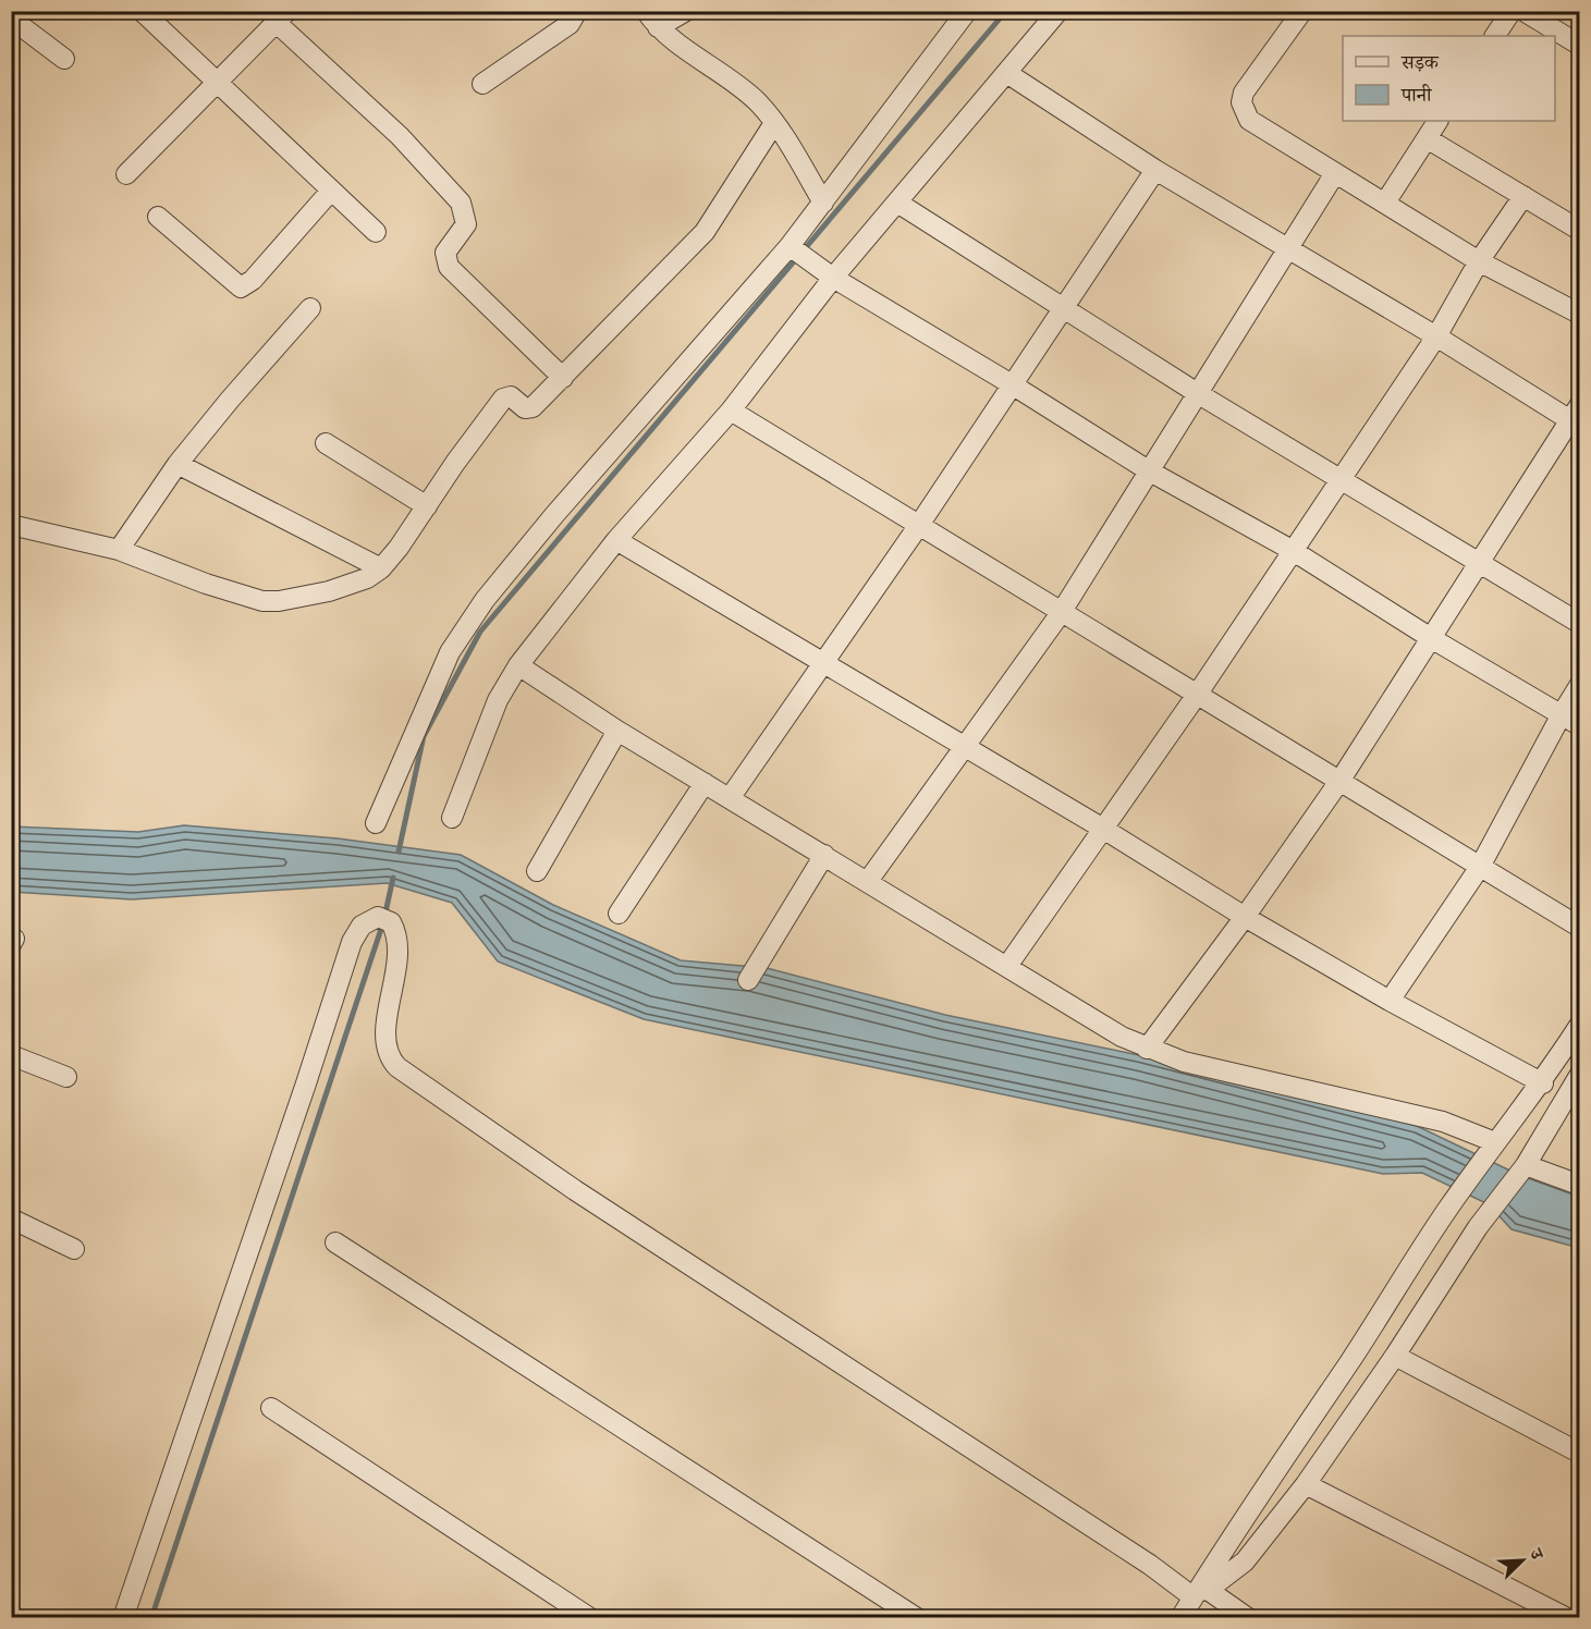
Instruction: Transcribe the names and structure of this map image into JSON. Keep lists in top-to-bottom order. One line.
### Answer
{"legend":["सड़क","पानी"],"north":"top right"}
